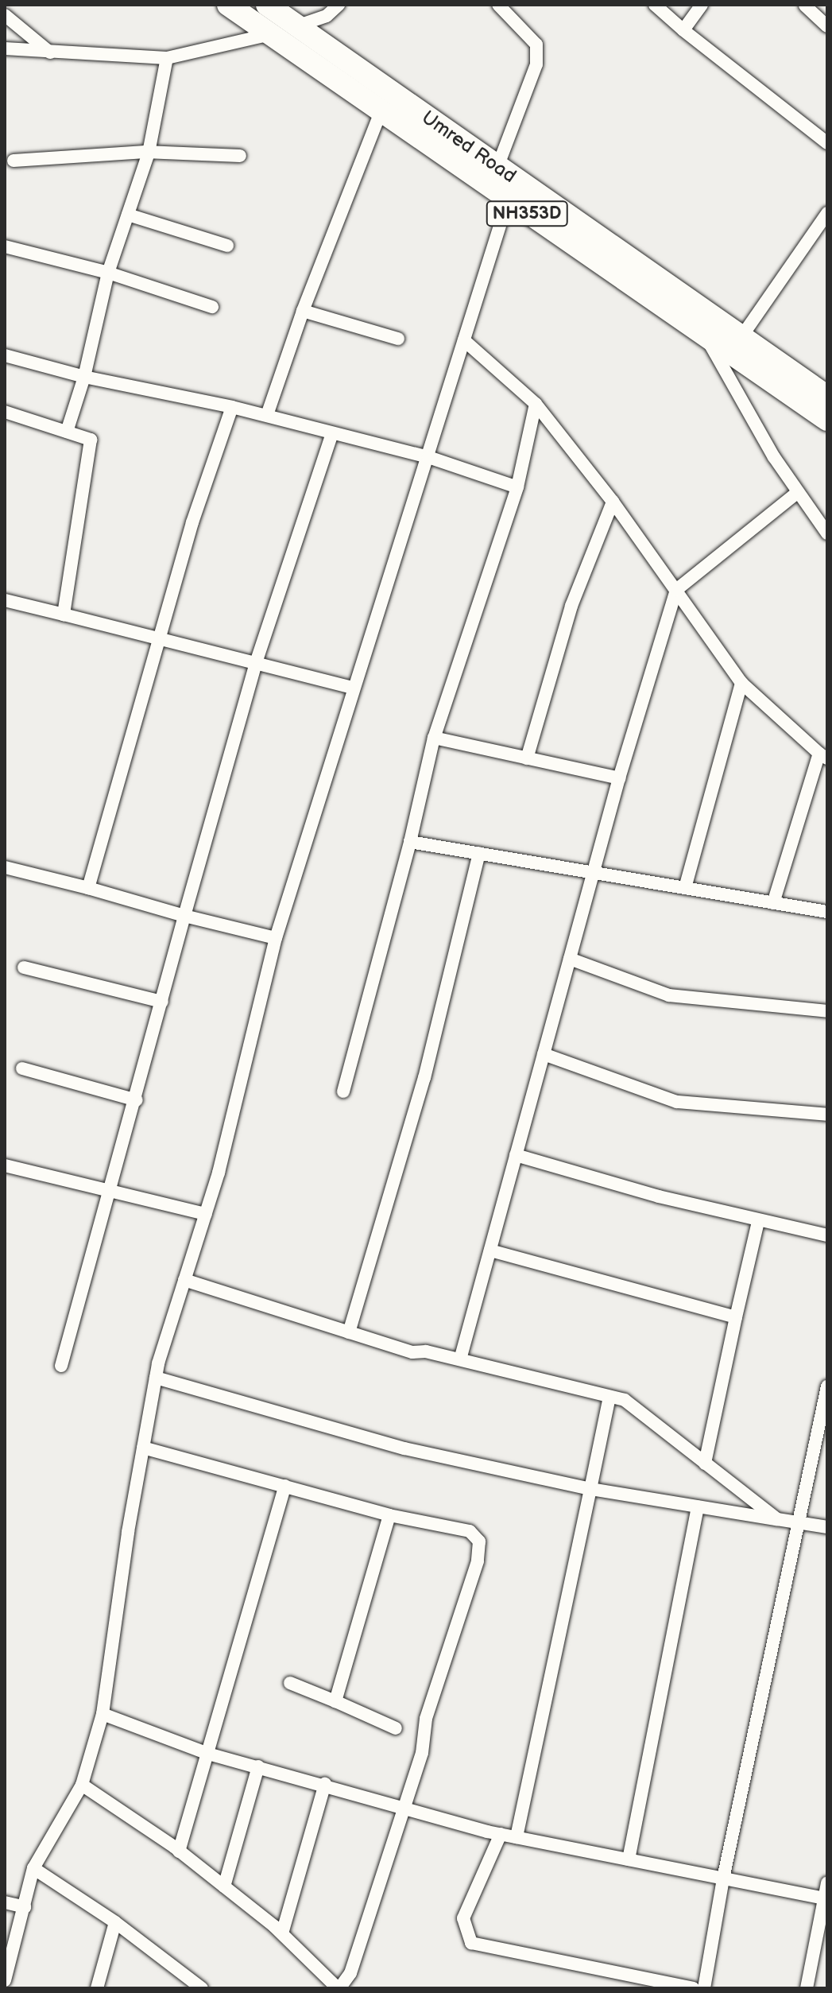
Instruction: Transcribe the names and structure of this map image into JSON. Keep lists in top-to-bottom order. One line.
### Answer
{"streets":{"highway":["Umred Road","NH353D"]},"crossings":[["Umred Road","NH353D"]]}
